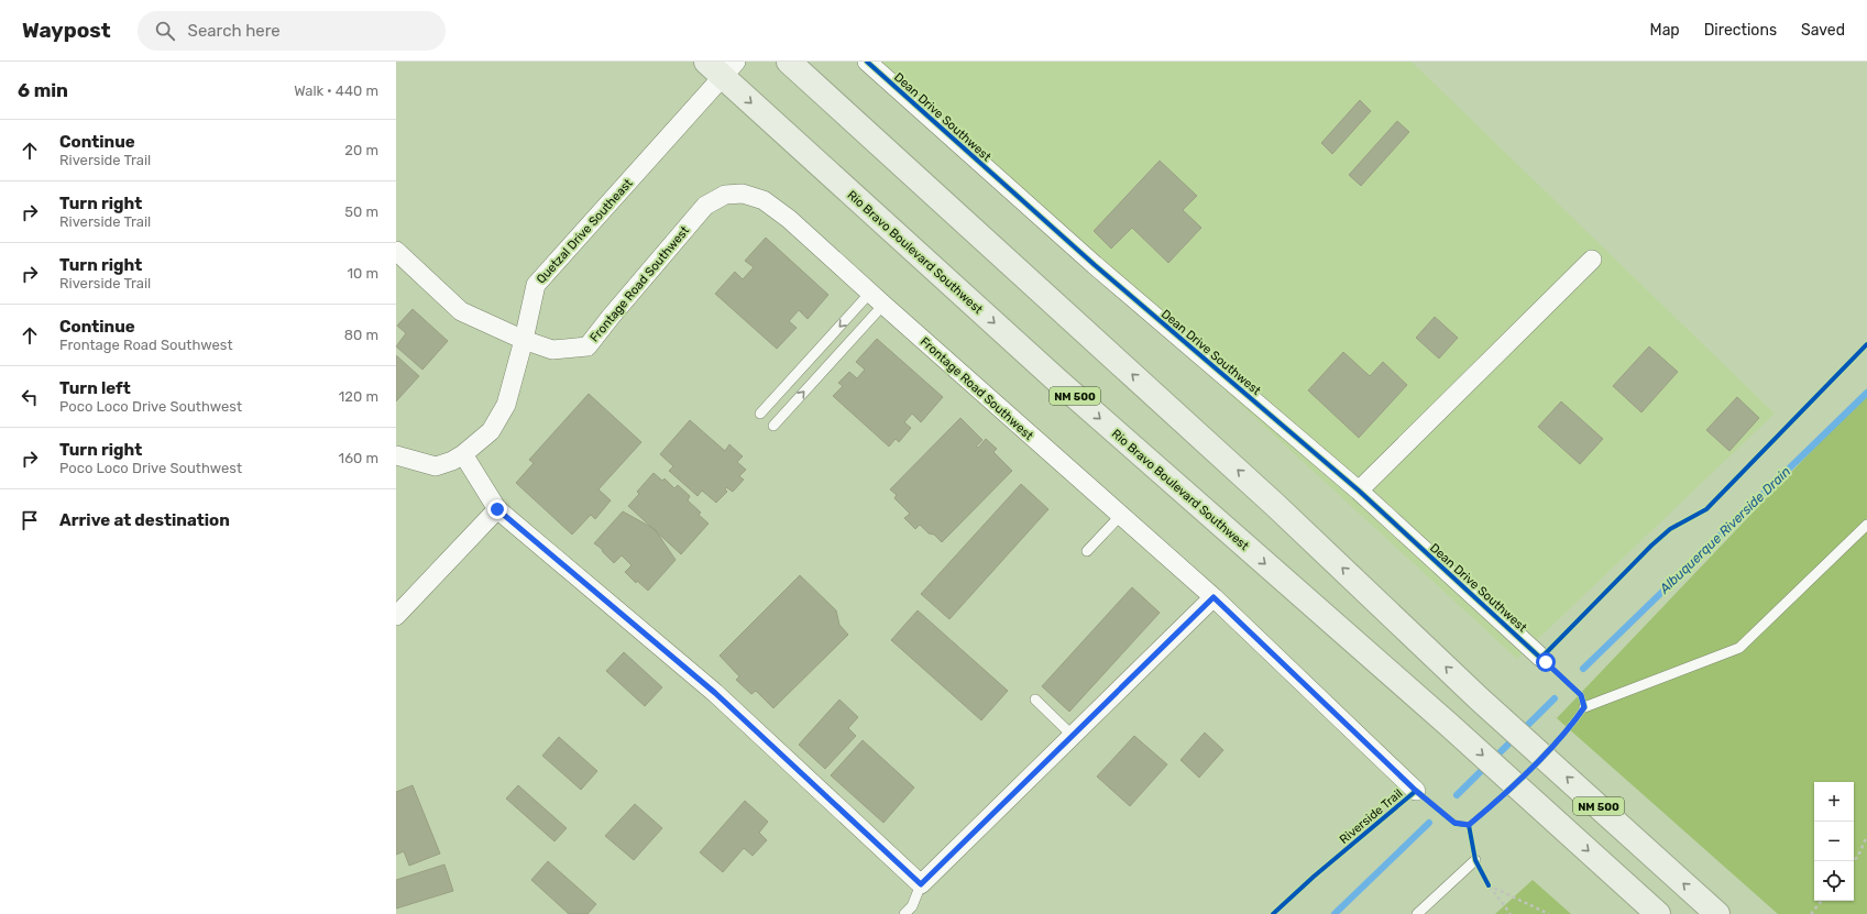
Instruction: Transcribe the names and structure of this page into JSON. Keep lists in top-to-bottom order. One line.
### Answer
{"streets":{"main road":["Rio Bravo Boulevard Southwest","NM 500"],"street":["Dean Drive Southwest","Quetzal Drive Southeast","Frontage Road Southwest"],"cycle path":["Riverside Trail"]},"crossings":[["Quetzal Drive Southeast","Rio Bravo Boulevard Southwest"],["Quetzal Drive Southeast","Frontage Road Southwest"]],"water":["Albuquerque Riverside Drain"],"page":{"header":"Waypost","search":"Search here","nav":["Map","Directions","Saved"],"heading":["6 min","Walk · 440 m"],"list":[["Continue","Riverside Trail","20 m"],["Turn right","Riverside Trail","50 m"],["Turn right","Riverside Trail","10 m"],["Continue","Frontage Road Southwest","80 m"],["Turn left","Poco Loco Drive Southwest","120 m"],["Turn right","Poco Loco Drive Southwest","160 m"],"Arrive at destination"],"map_buttons":["+","−"]}}
